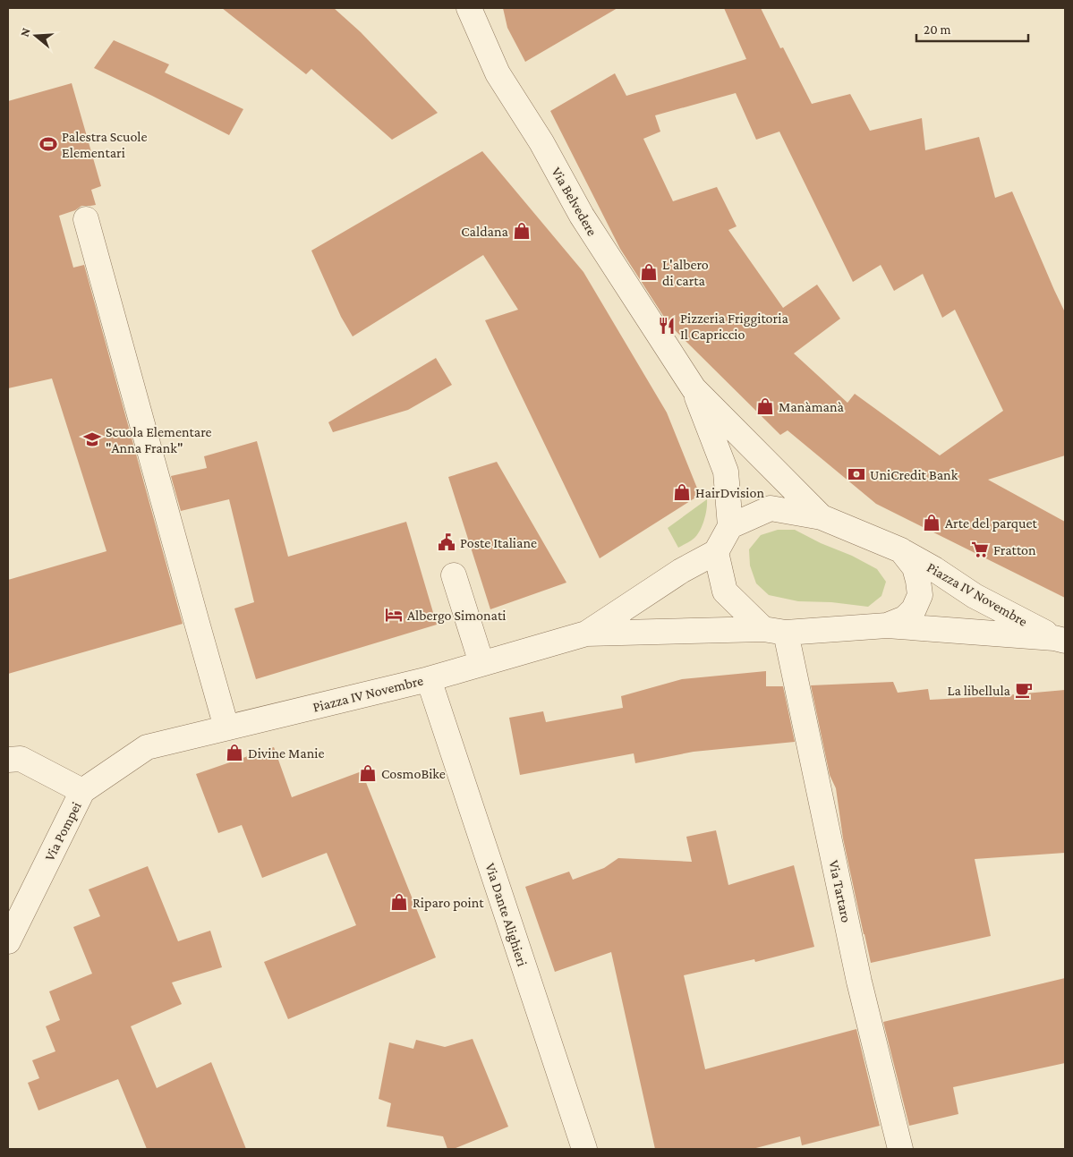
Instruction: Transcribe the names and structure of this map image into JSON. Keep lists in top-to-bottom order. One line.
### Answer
{"streets":{"street":["Via Belvedere","Piazza IV Novembre","Via Pompei","Via Tartaro","Via Dante Alighieri"]},"crossings":[["Via Belvedere","Piazza IV Novembre"],["Piazza IV Novembre","Via Pompei"],["Piazza IV Novembre","Via Tartaro"],["Piazza IV Novembre","Via Dante Alighieri"]],"places":{"sports":["Palestra Scuole Elementari"],"shop":["Caldana","L'albero di carta","Manàmanà","HairDvision","Arte del parquet","Divine Manie","CosmoBike","Riparo point"],"restaurant":["Pizzeria Friggitoria Il Capriccio"],"school or university":["Scuola Elementare \"Anna Frank\""],"bank":["UniCredit Bank"],"public building":["Poste Italiane"],"supermarket":["Fratton"],"hotel":["Albergo Simonati"],"cafe":["La libellula"]},"scale_bar":"20 m","north":"left"}
